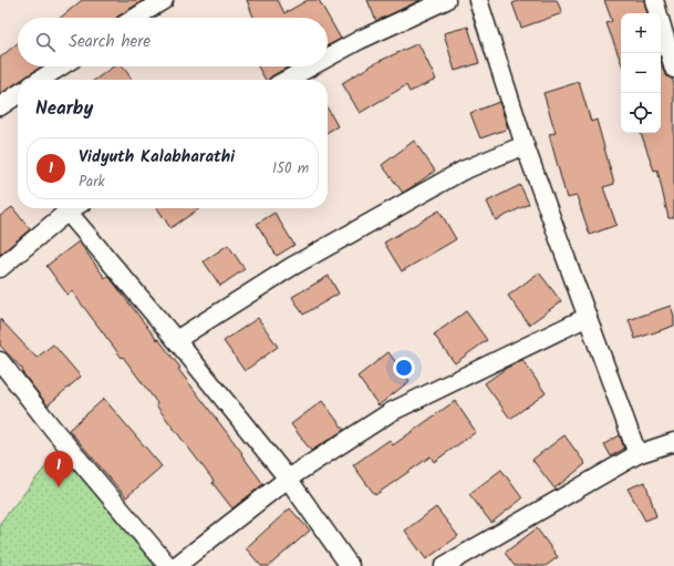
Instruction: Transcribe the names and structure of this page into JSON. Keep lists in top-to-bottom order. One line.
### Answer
{"page":{"map_buttons":["+","−"],"search":"Search here","heading":"Nearby","list":[{"mark":"1","name":"Vidyuth Kalabharathi","note":"Park","value":"150 m"}],"pins":"1"}}
